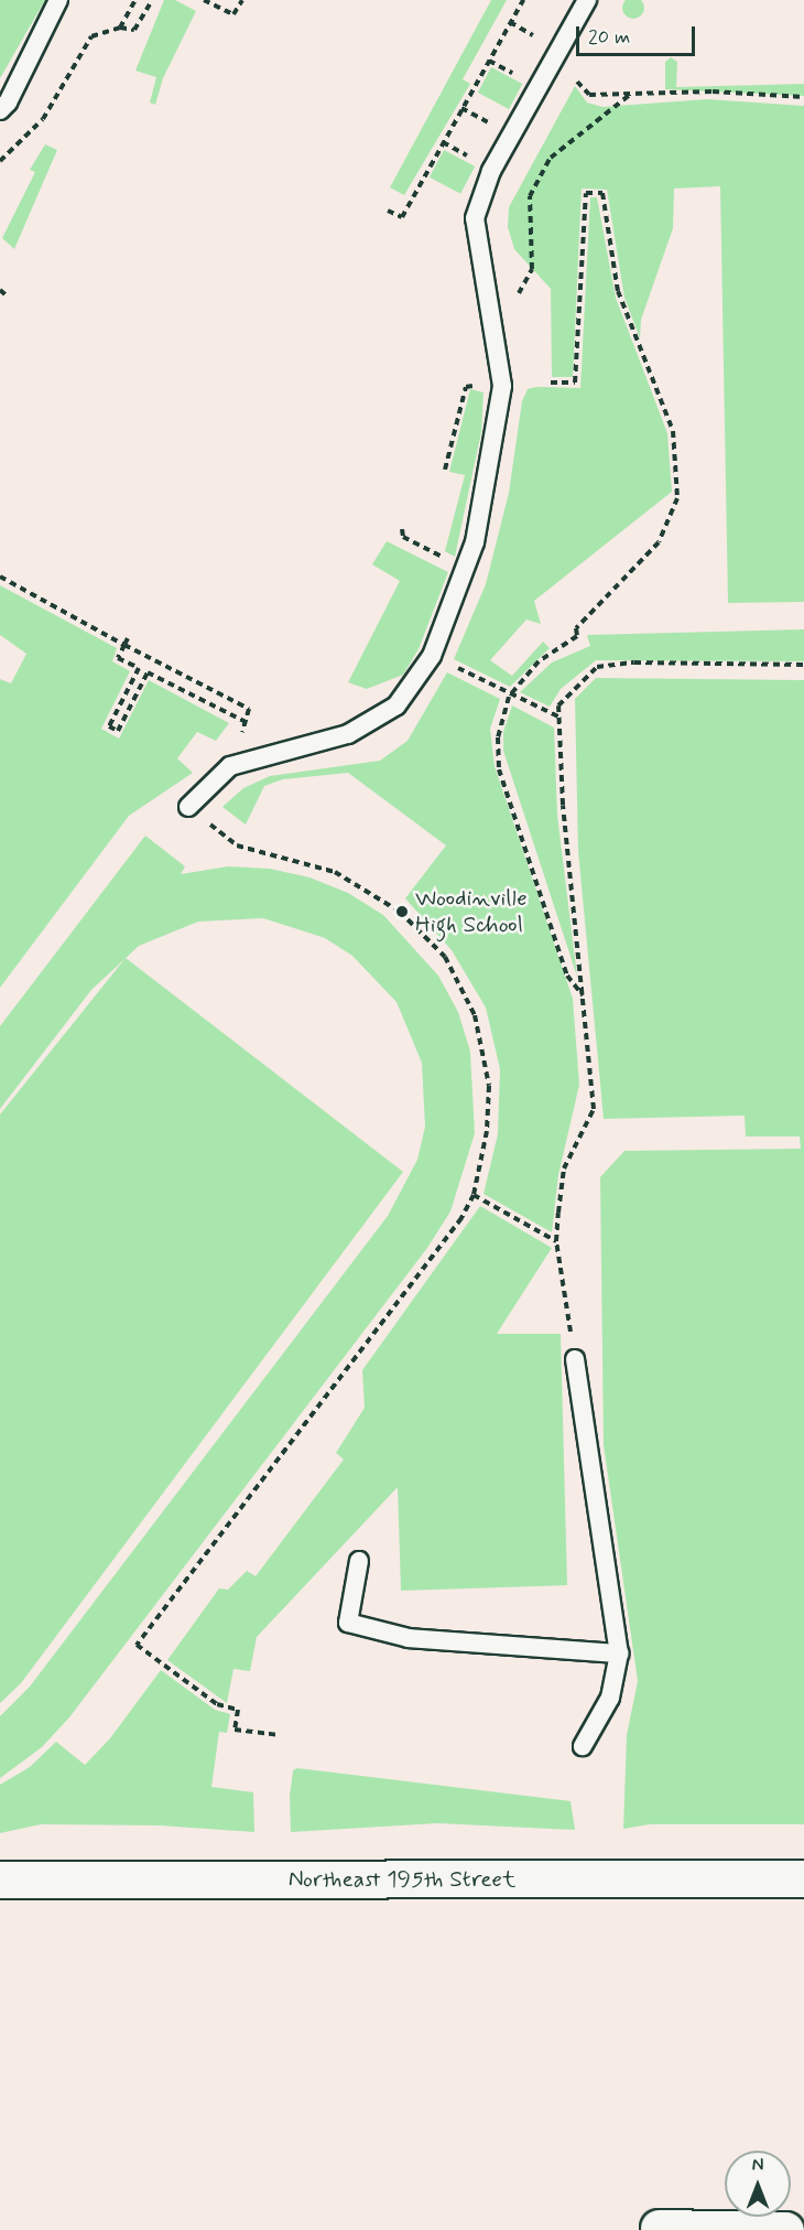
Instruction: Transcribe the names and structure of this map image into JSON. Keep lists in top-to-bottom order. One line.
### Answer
{"streets":{"main road":["Northeast 195th Street"]},"places":["Woodinville High School"],"scale_bar":"20 m","north":"top"}
